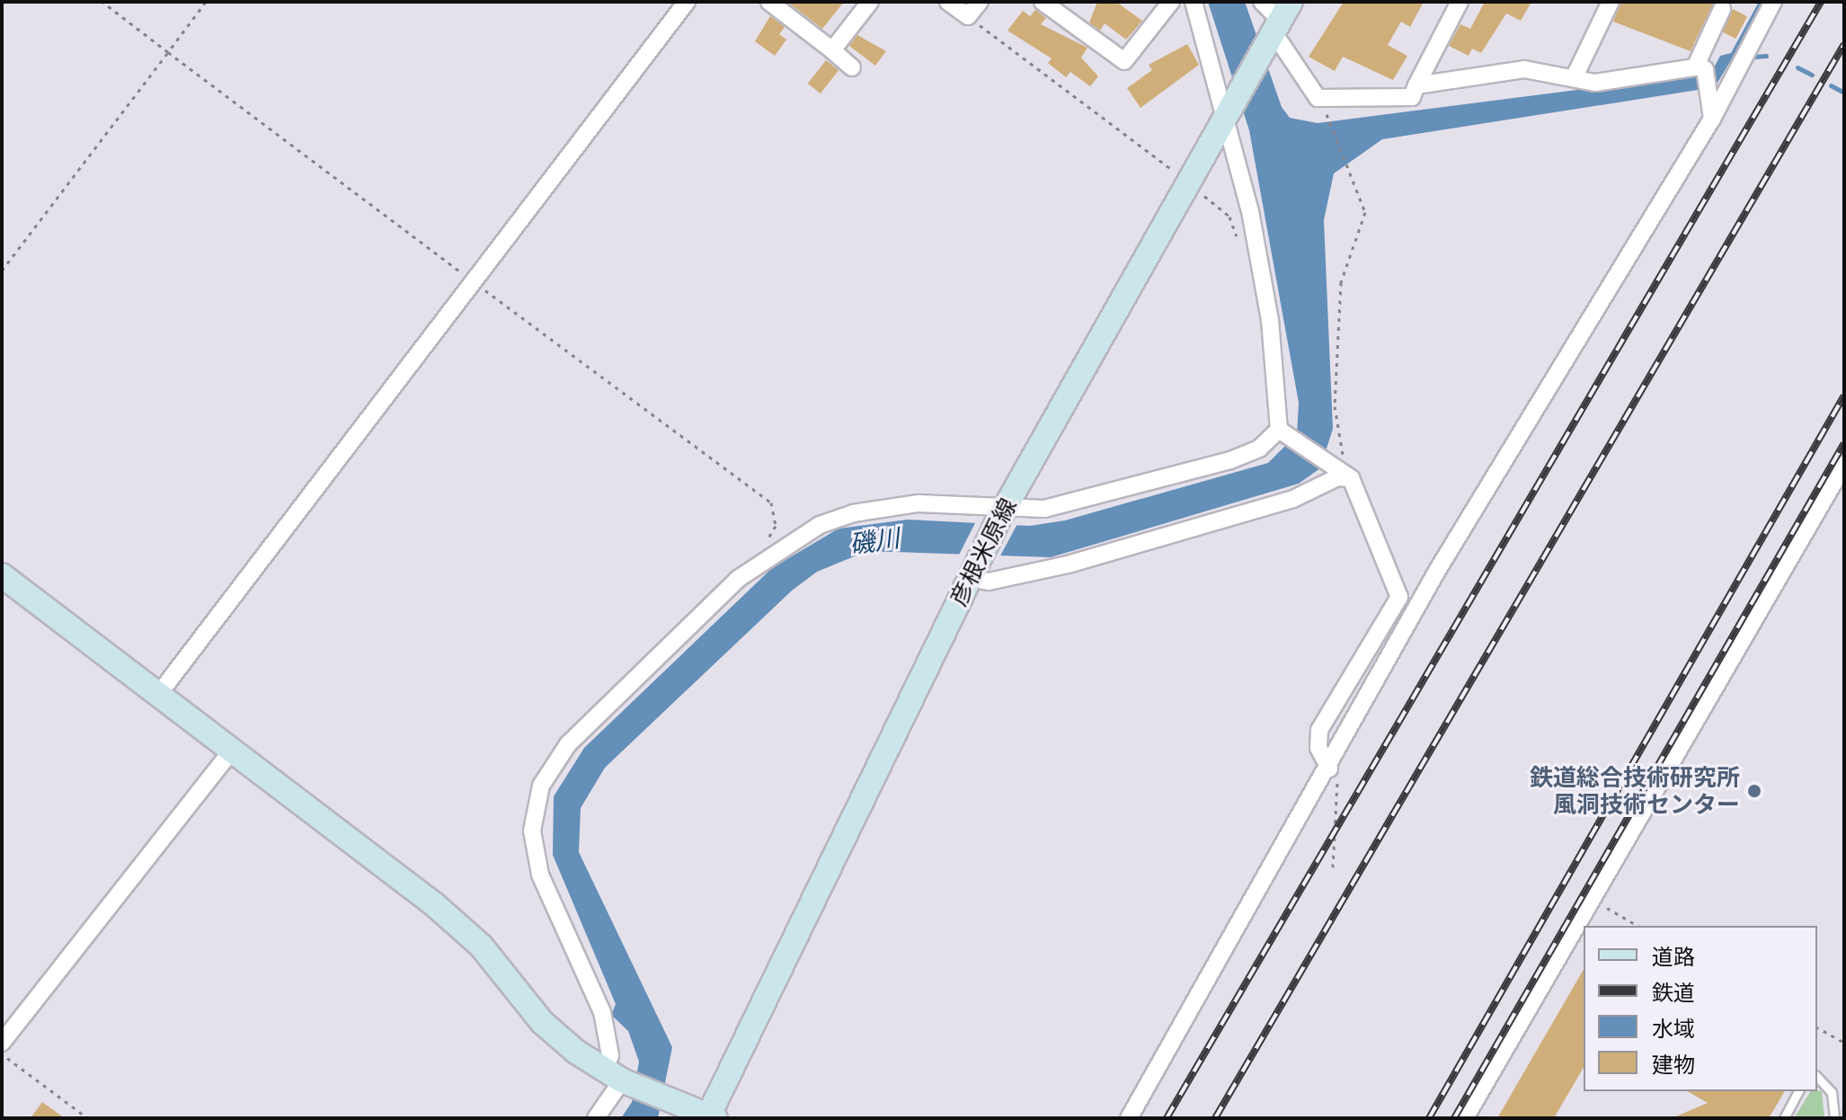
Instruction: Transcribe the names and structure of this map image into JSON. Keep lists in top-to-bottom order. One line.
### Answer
{"streets":{"main road":["彦根米原線"]},"water":["磯川"],"places":["鉄道総合技術研究所 風洞技術センター"],"legend":["道路","鉄道","水域","建物"]}
